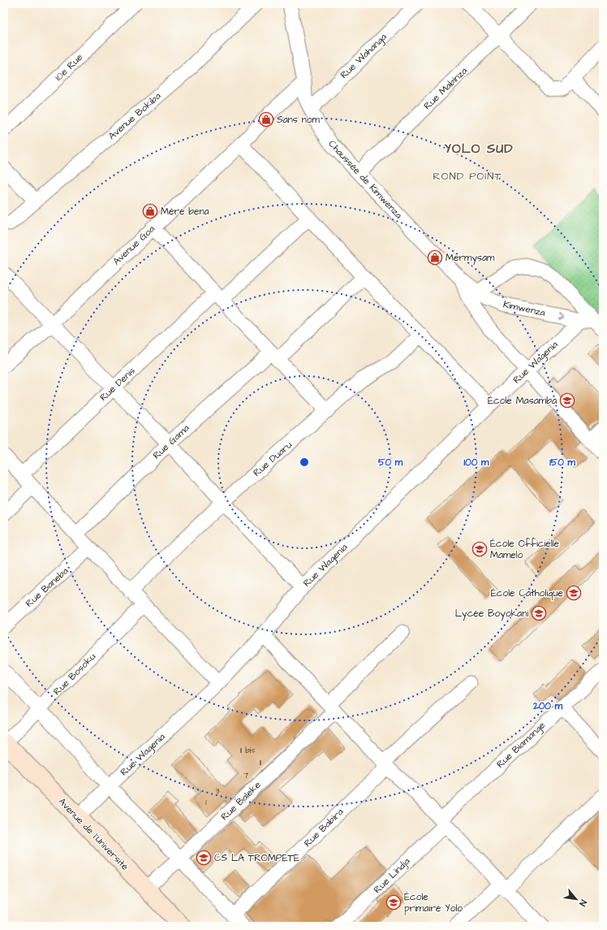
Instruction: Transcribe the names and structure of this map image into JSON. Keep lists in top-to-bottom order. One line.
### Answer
{"streets":{"main road":["Avenue de l’Université"],"street":["Rue Wahanga","10e Rue","Rue Mabinza","Avenue Bokiba","Chaussée de Kimwenza","Avenue Goa","Kimwenza","Rue Wagenia","Rue Denis","Rue Gama","Rue Duaru","Rue Baneba","Rue Bosoku","Rue Biamange","Rue Baleke","Rue Babira","Rue Lindja"]},"crossings":[["Rue Wahanga","Chaussée de Kimwenza"],["Rue Mabinza","Chaussée de Kimwenza"],["Chaussée de Kimwenza","Avenue Goa"],["Chaussée de Kimwenza","Kimwenza"],["Kimwenza","Rue Wagenia"],["Rue Wagenia","Avenue de l’Université"],["Rue Bosoku","Avenue de l’Université"],["Rue Biamange","Rue Lindja"],["Rue Baleke","Avenue de l’Université"]],"one_way":["Kimwenza"],"districts":["YOLO SUD","ROND POINT"],"places":{"shop":["Sans nom","Mère bena","Mermysam"],"school or university":["École Masamba","École Officielle Mamelo","École Catholique","Lycée Boyokani","CS LA TROMPETE","École primaire Yolo"]},"house_numbers":["11 bis","11","7","3","1"],"north":"bottom right","rings":["50 m","100 m","150 m","200 m"]}
